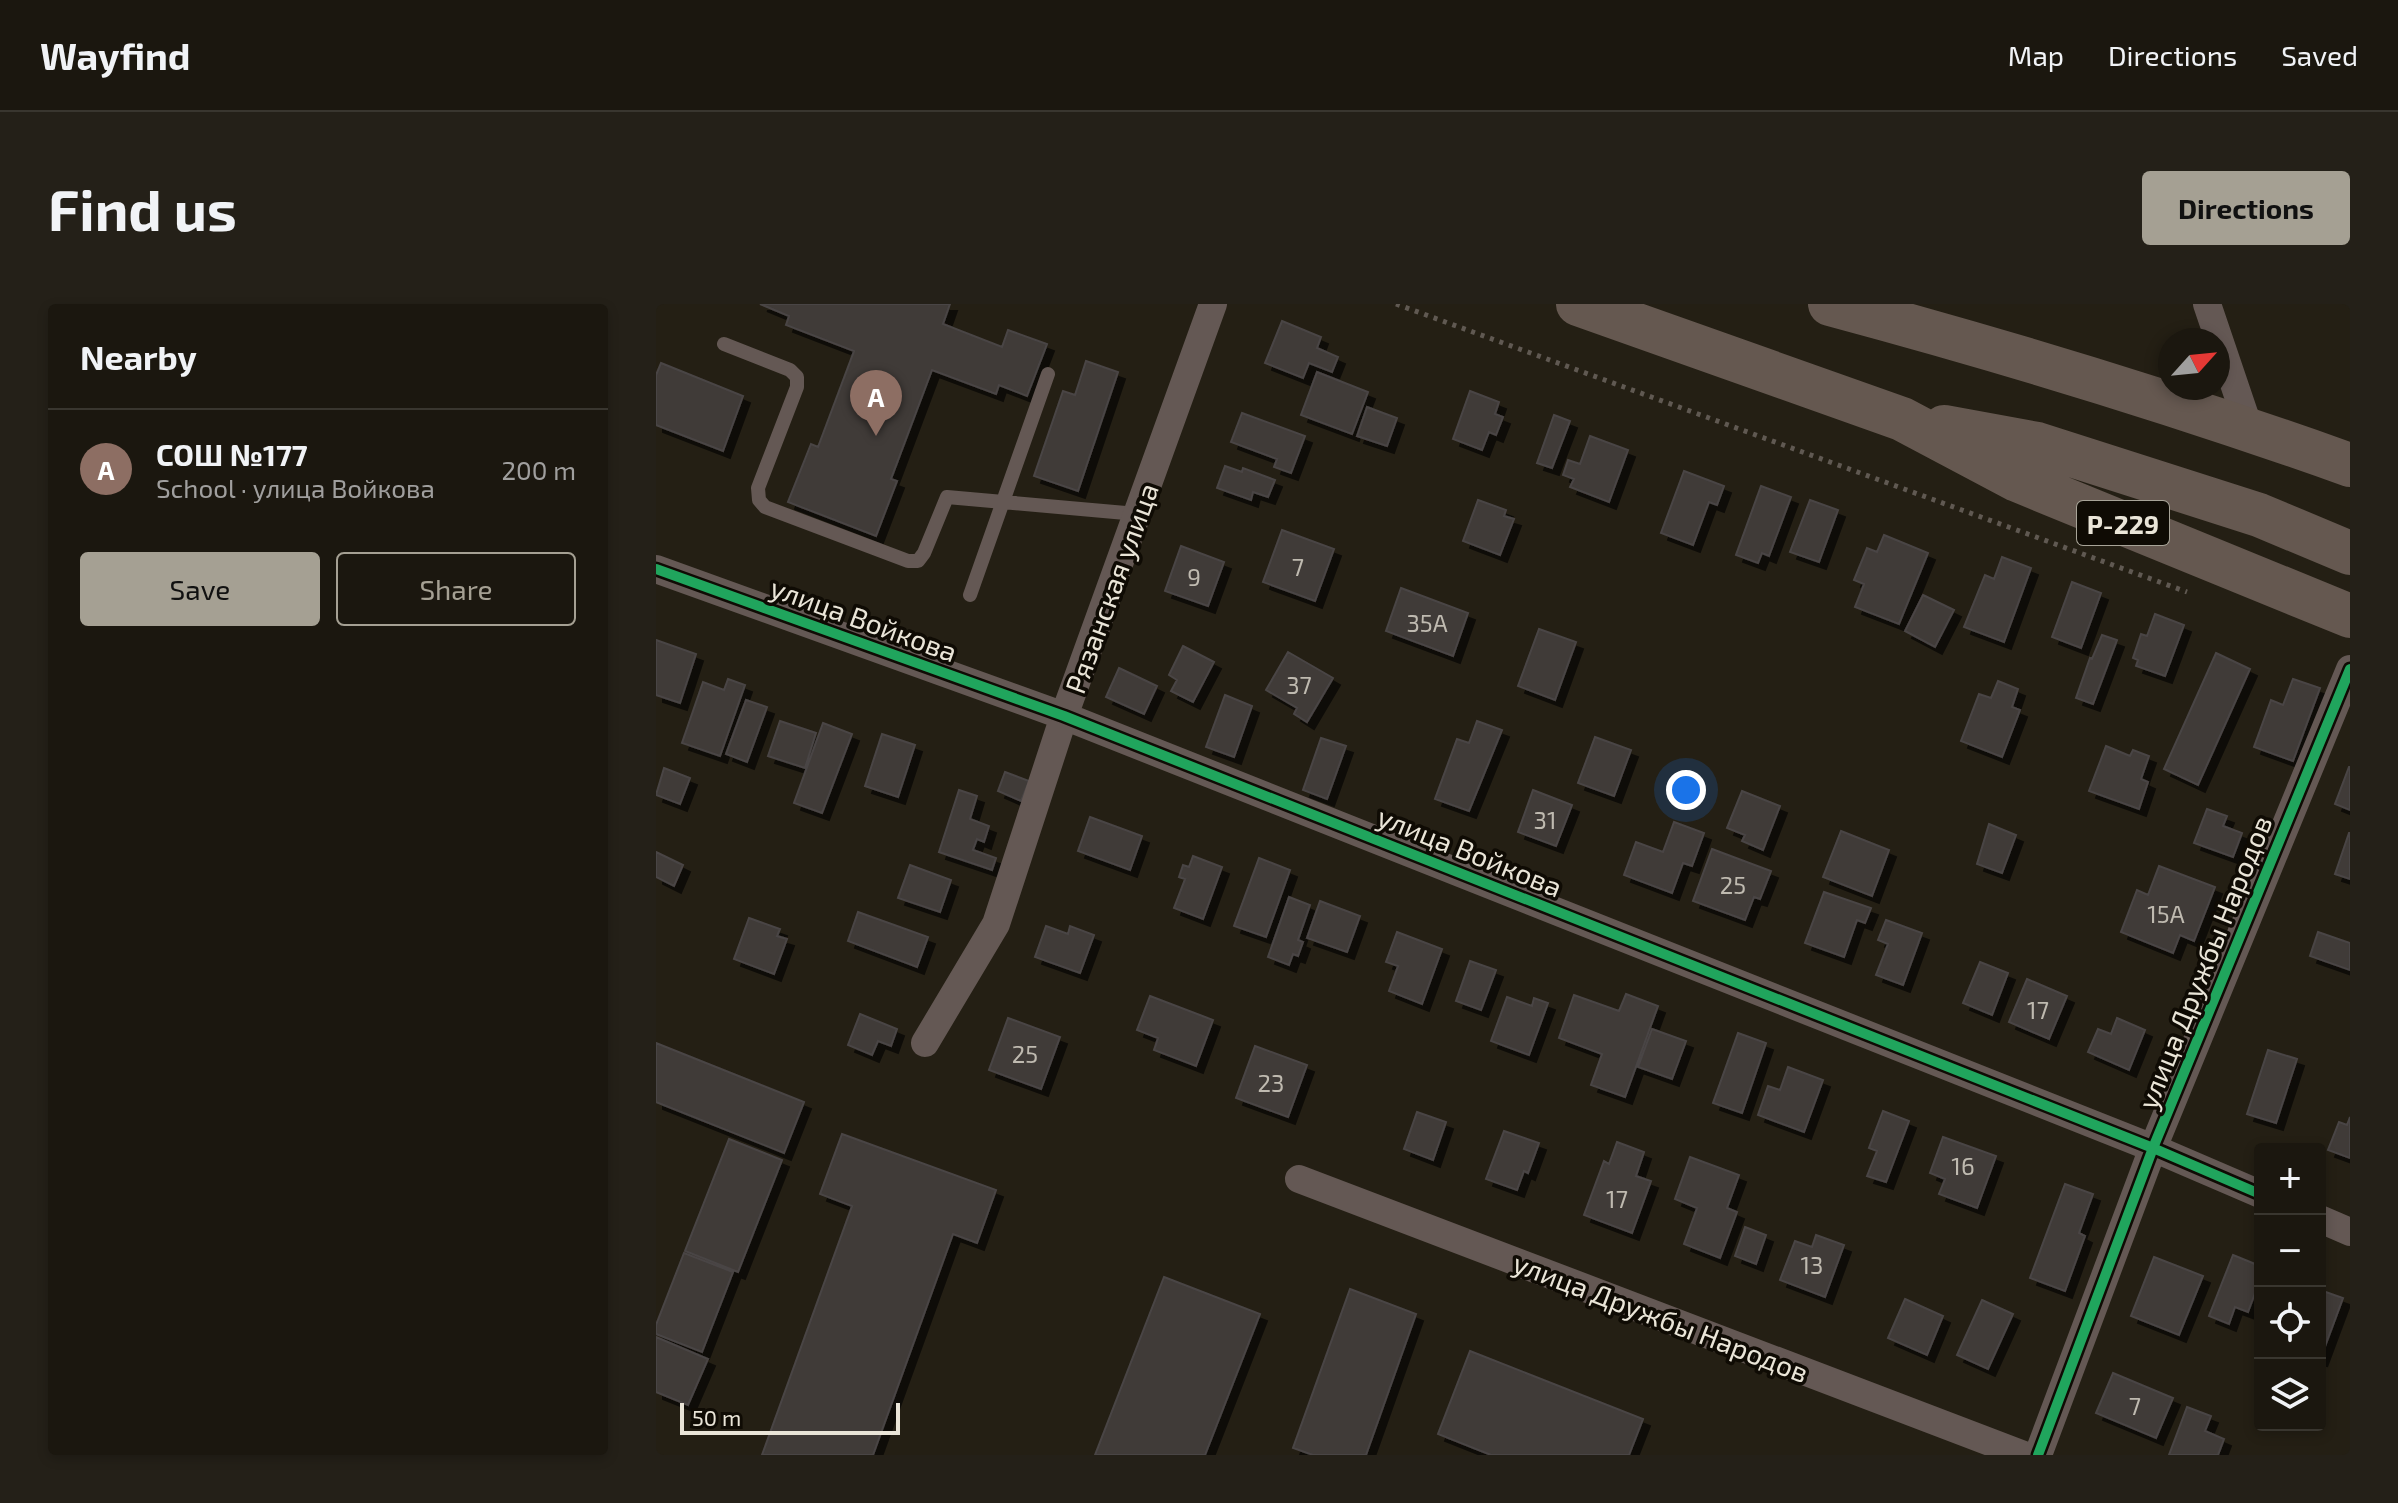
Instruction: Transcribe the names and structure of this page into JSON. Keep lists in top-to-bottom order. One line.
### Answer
{"streets":{"main road":["Р-229"],"street":["Рязанская улица","улица Войкова","улица Дружбы Народов"]},"crossings":[["Рязанская улица","улица Войкова"],["улица Войкова","улица Дружбы Народов"]],"house_numbers":["7","9","35А","37","31","25","15А","17","25","23","16","17","13","7"],"scale_bar":"50 m","north":"top right","page":{"header":"Wayfind","nav":["Map","Directions","Saved"],"buttons":["Directions",["Save","Share"]],"title":"Find us","heading":"Nearby","pins":"A","list":[{"mark":"A","name":"СОШ №177","note":"School · улица Войкова","value":"200 m"}],"map_buttons":["+","−"],"scale":"50 m"}}
